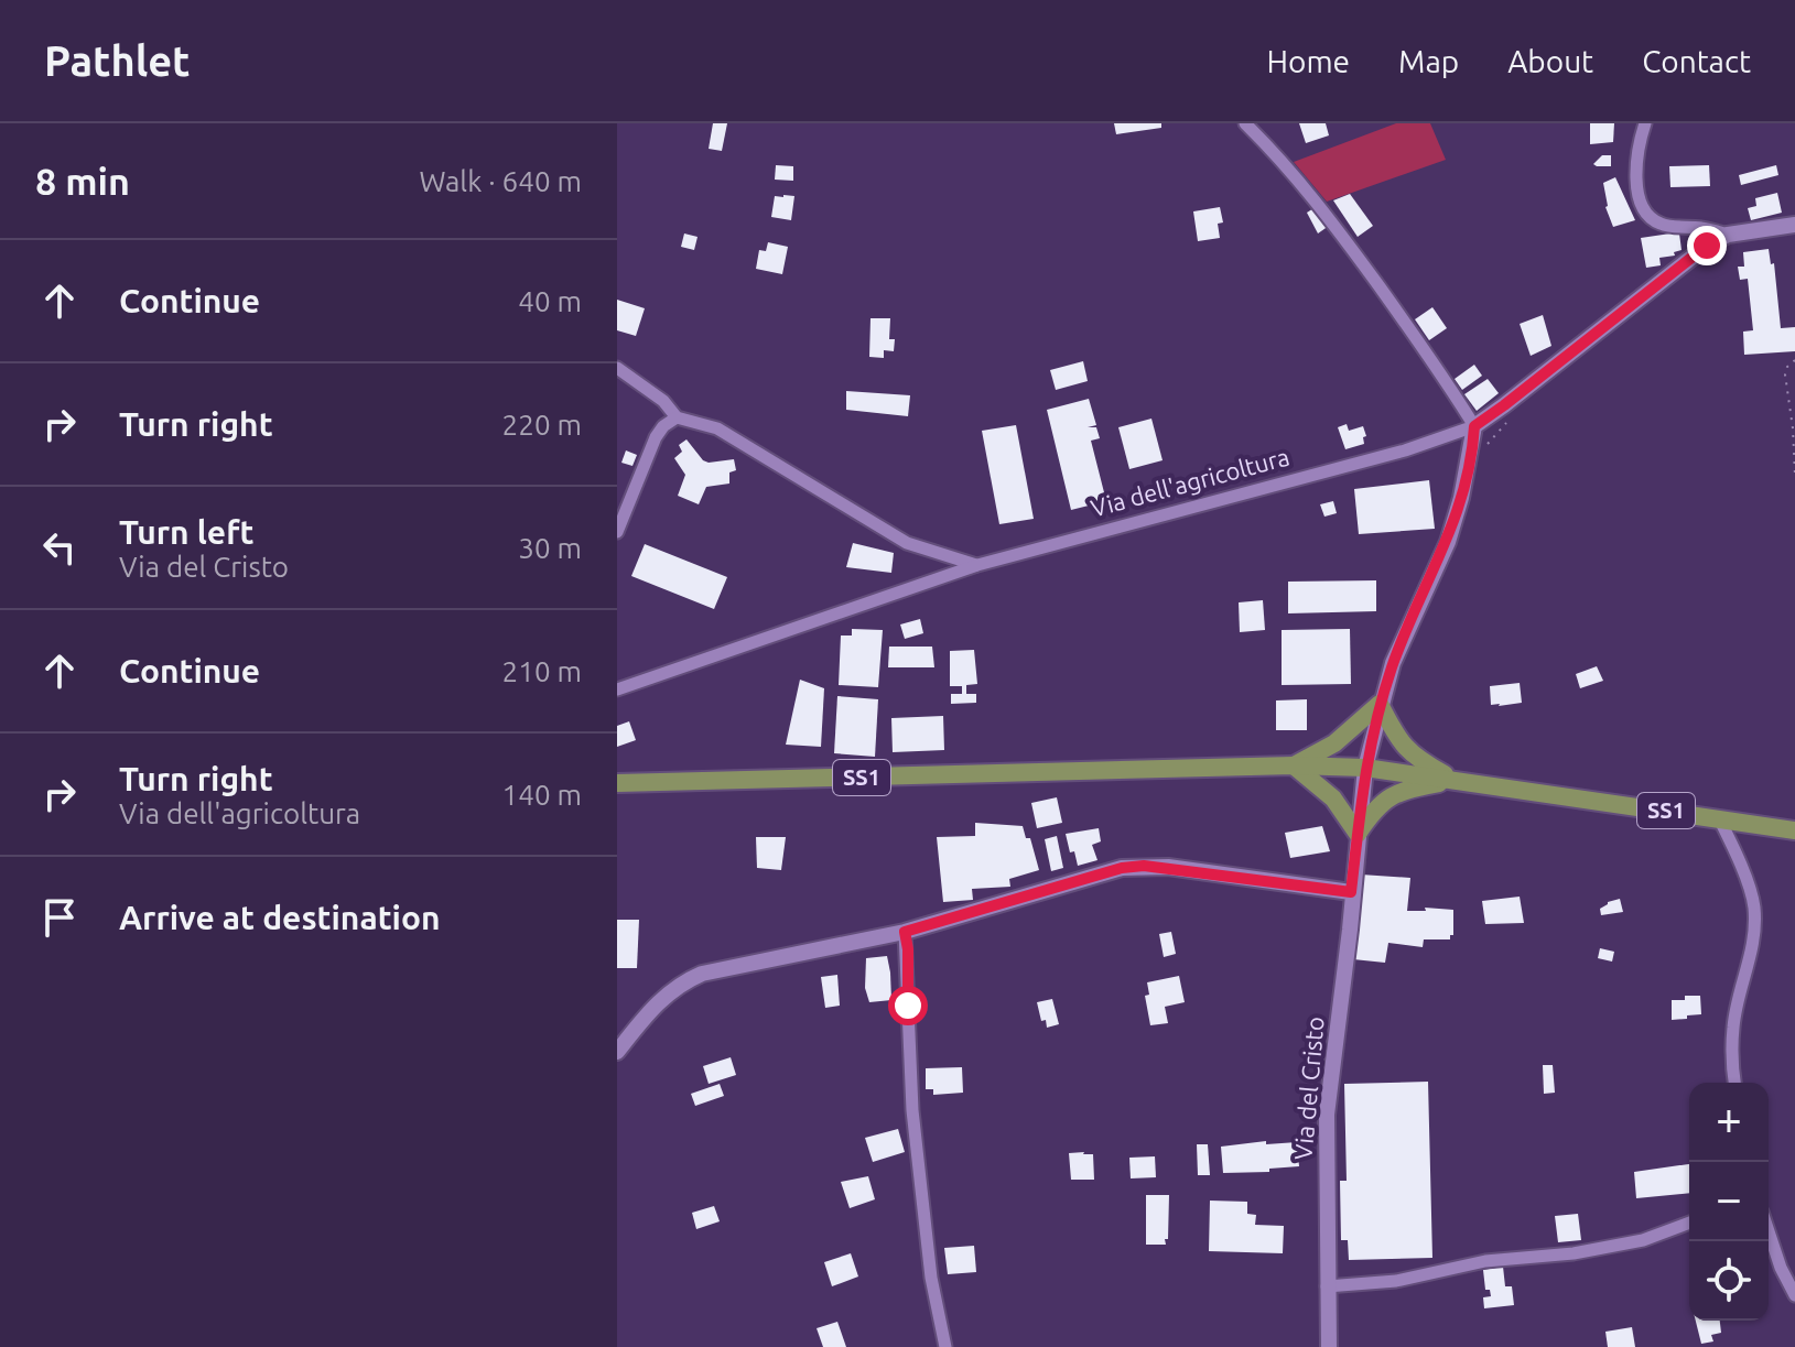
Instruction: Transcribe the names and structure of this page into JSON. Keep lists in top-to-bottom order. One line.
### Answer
{"streets":{"main road":["SS1"],"street":["Via dell'agricoltura","Via del Cristo"]},"crossings":[["Via dell'agricoltura","Via del Cristo"],["SS1","Via del Cristo"]],"page":{"header":"Pathlet","nav":["Home","Map","About","Contact"],"heading":["8 min","Walk · 640 m"],"list":[["Continue","40 m"],["Turn right","220 m"],["Turn left","Via del Cristo","30 m"],["Continue","210 m"],["Turn right","Via dell'agricoltura","140 m"],"Arrive at destination"],"map_buttons":["+","−"]}}
